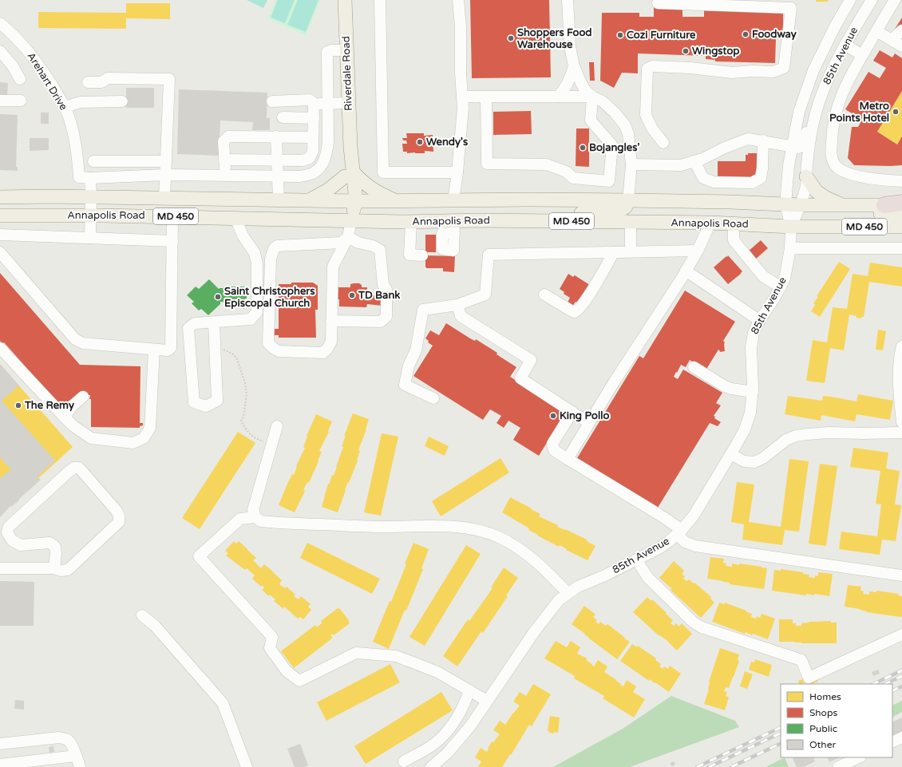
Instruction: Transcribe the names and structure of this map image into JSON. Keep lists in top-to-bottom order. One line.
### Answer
{"streets":{"main road":["Riverdale Road","Annapolis Road","MD 450"],"street":["85th Avenue","Arehart Drive"]},"crossings":[["85th Avenue","Annapolis Road"],["Riverdale Road","Annapolis Road"]],"places":["Foodway","Cozi Furniture","Shoppers Food Warehouse","Wingstop","Metro Points Hotel","Wendy's","Bojangles'","TD Bank","Saint Christophers Episcopal Church","The Remy","King Pollo"],"legend":["Homes","Shops","Public","Other"]}
